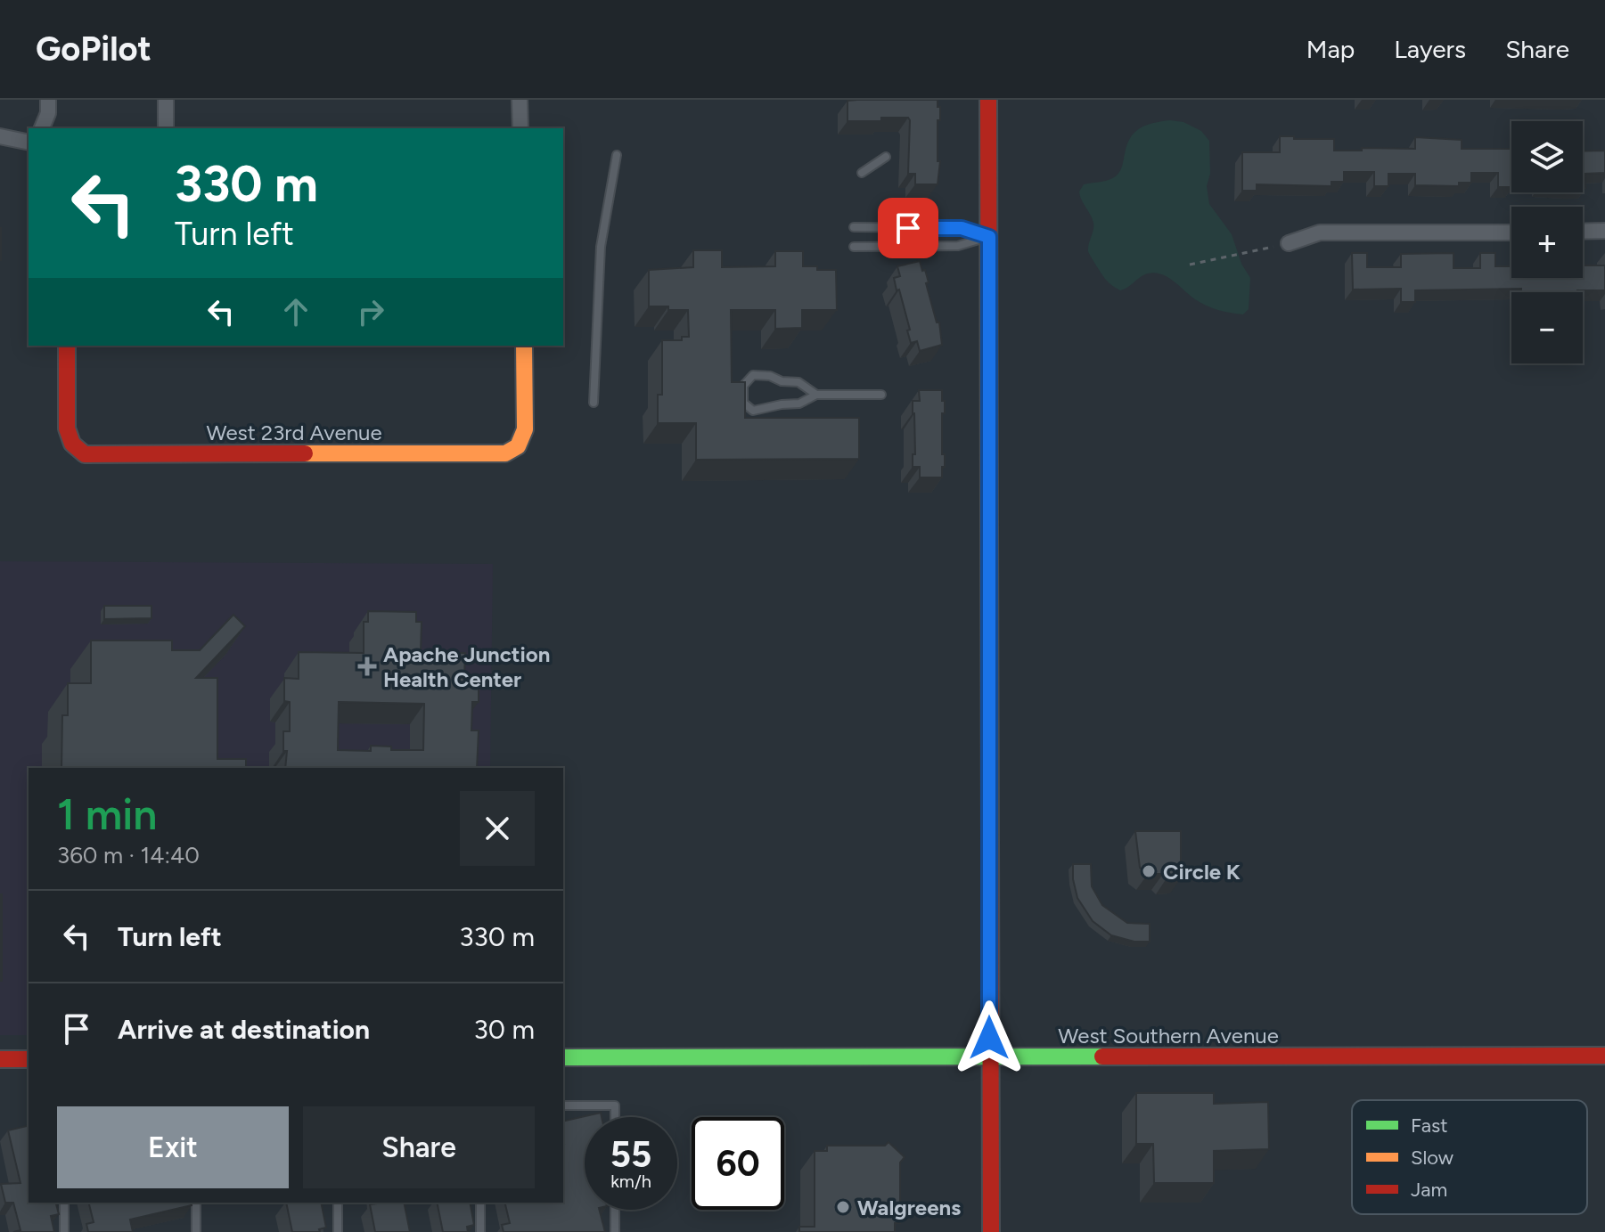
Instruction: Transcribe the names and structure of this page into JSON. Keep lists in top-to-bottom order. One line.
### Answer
{"streets":{"main road":["West 23rd Avenue","West Southern Avenue"]},"places":{"health":["Apache Junction Health Center"],"other":["Circle K","Walgreens"]},"legend":["Fast","Slow","Jam"],"page":{"header":"GoPilot","nav":["Map","Layers","Share"],"map_buttons":["+","−"],"turn":["330 m","Turn left"],"heading":["1 min","360 m · 14:40"],"list":[{"name":"Turn left","value":"330 m"},{"name":"Arrive at destination","value":"30 m"}],"buttons":["Exit","Share"],"speed":"55 km/h","limit":"60"}}
